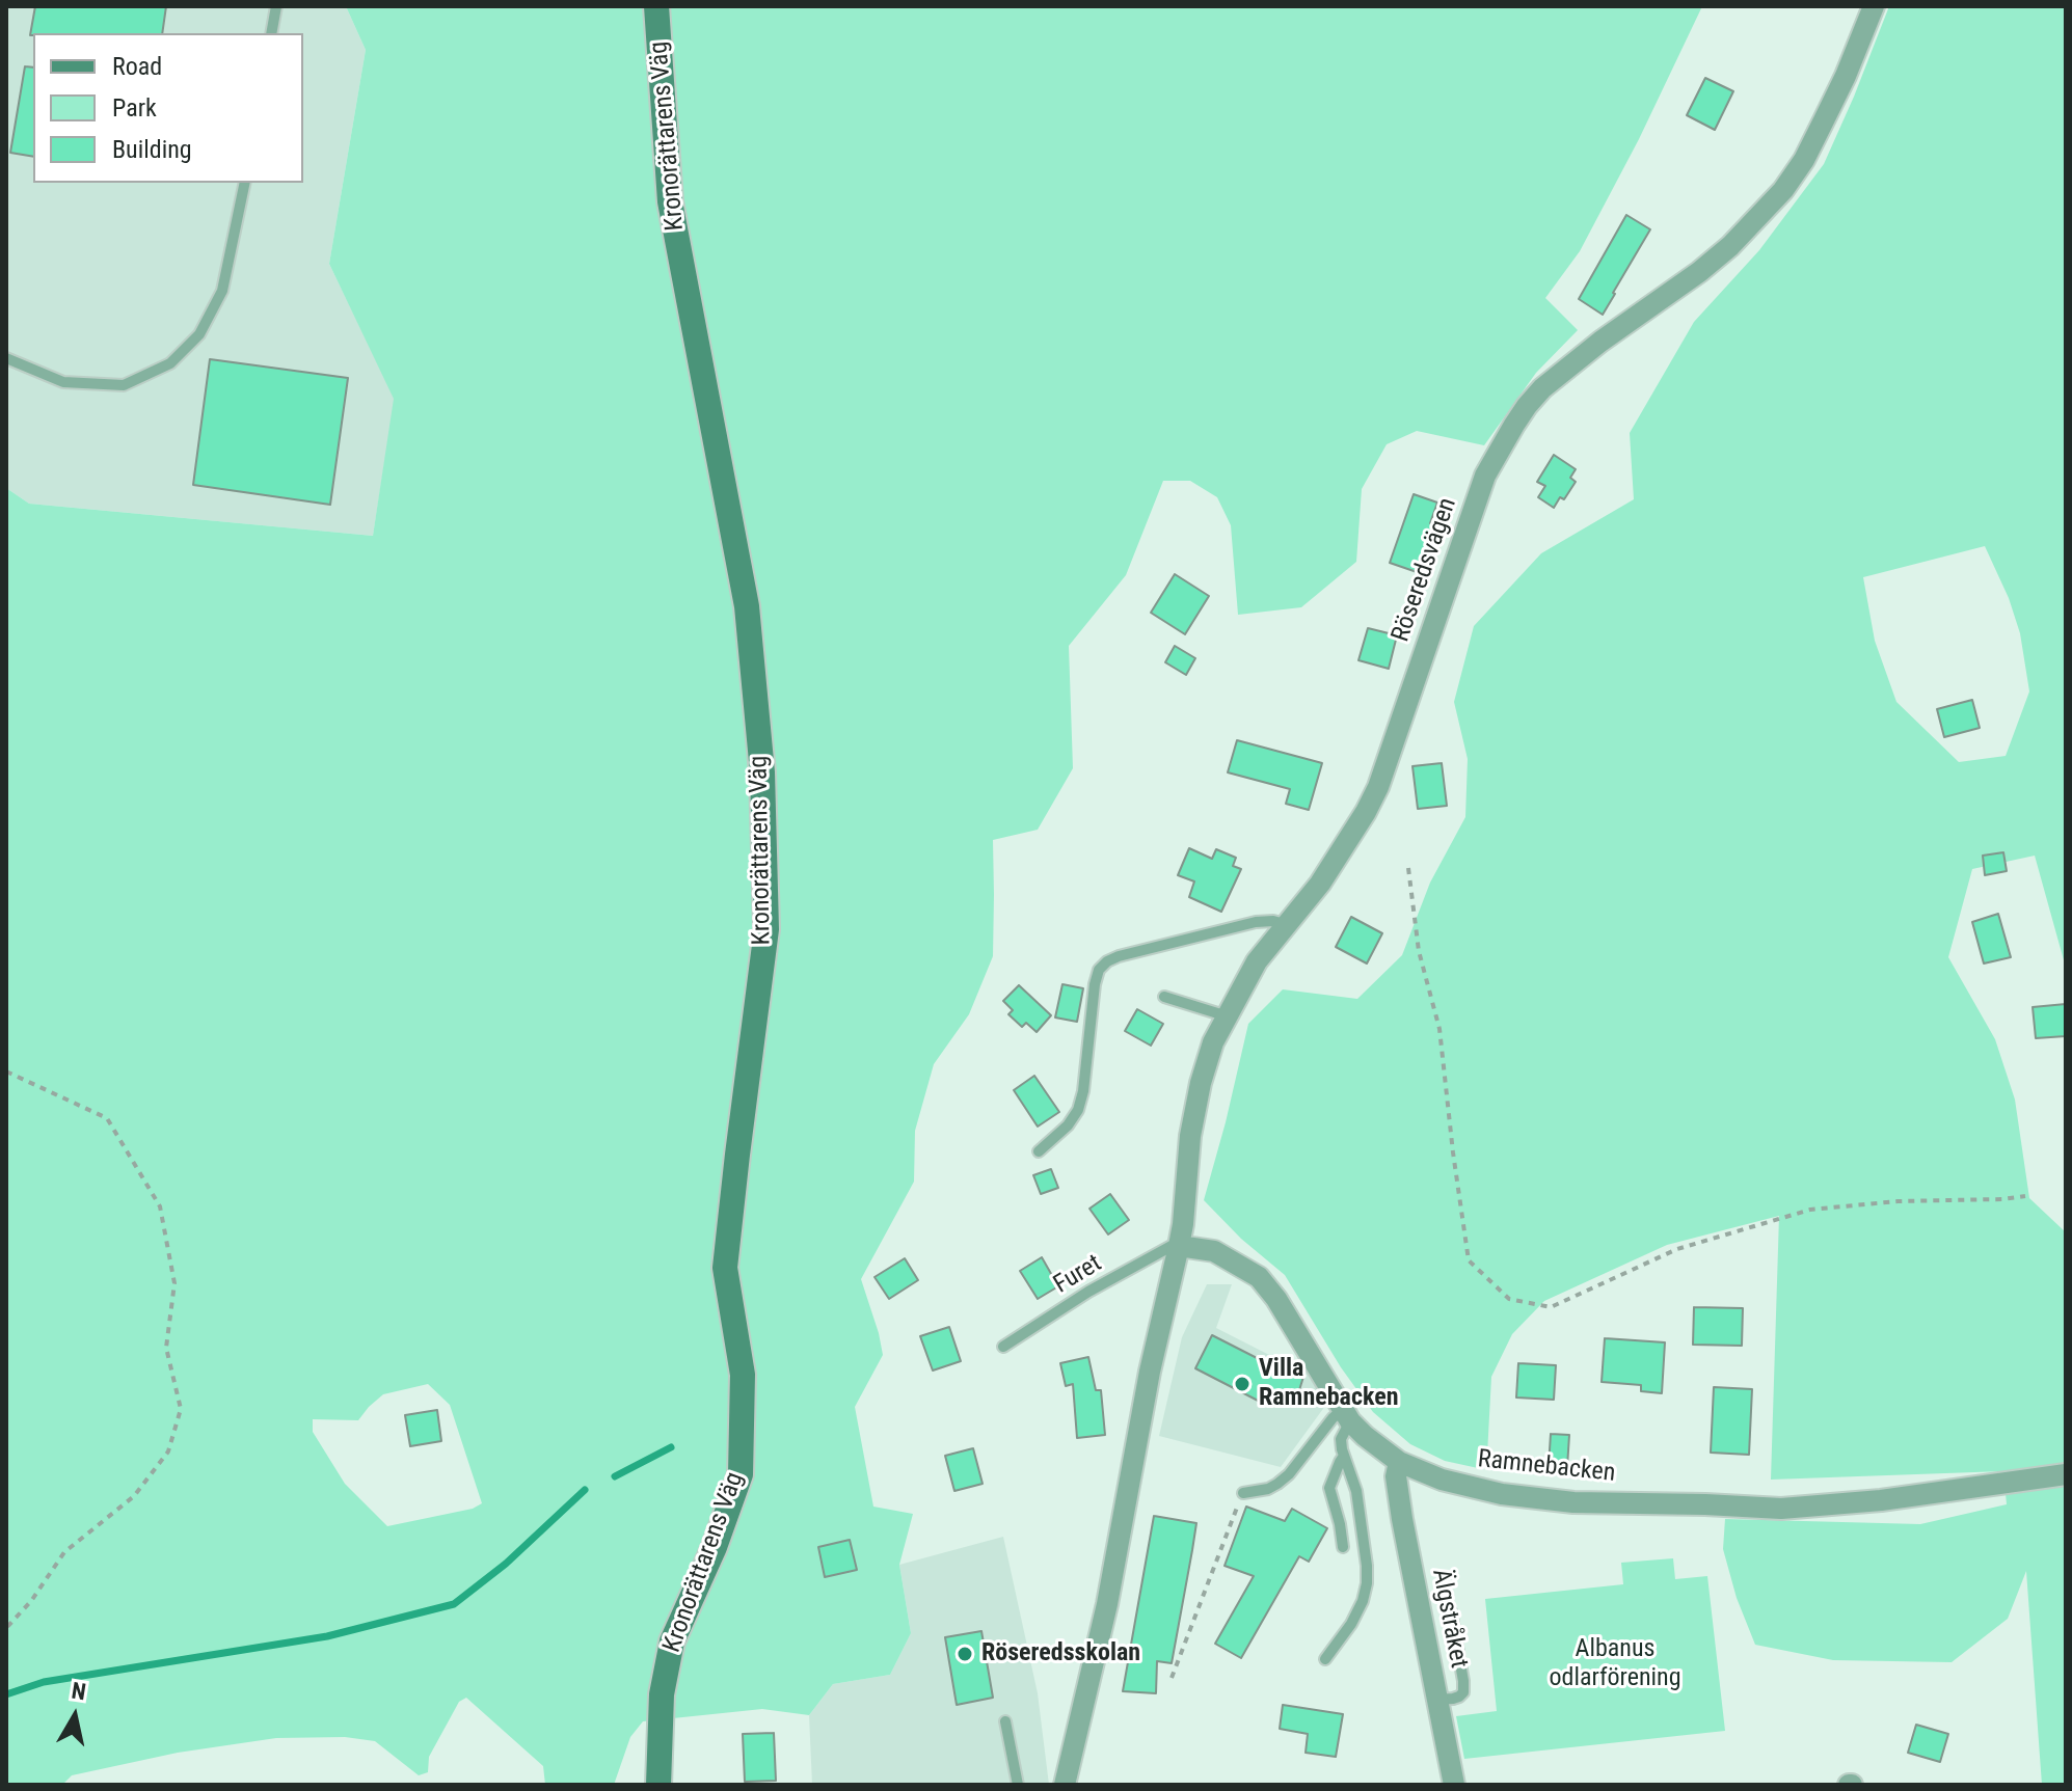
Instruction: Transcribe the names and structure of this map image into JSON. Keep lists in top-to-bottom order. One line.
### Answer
{"streets":{"street":["Kronorättarens Väg","Röseredsvägen","Ramnebacken","Älgstråket"],"lane":["Furet"]},"crossings":[["Röseredsvägen","Furet"],["Röseredsvägen","Ramnebacken"],["Furet","Ramnebacken"],["Ramnebacken","Älgstråket"]],"parks":["Albanus odlarförening"],"places":["Villa Ramnebacken","Röseredsskolan"],"legend":["Road","Park","Building"],"north":"top"}
